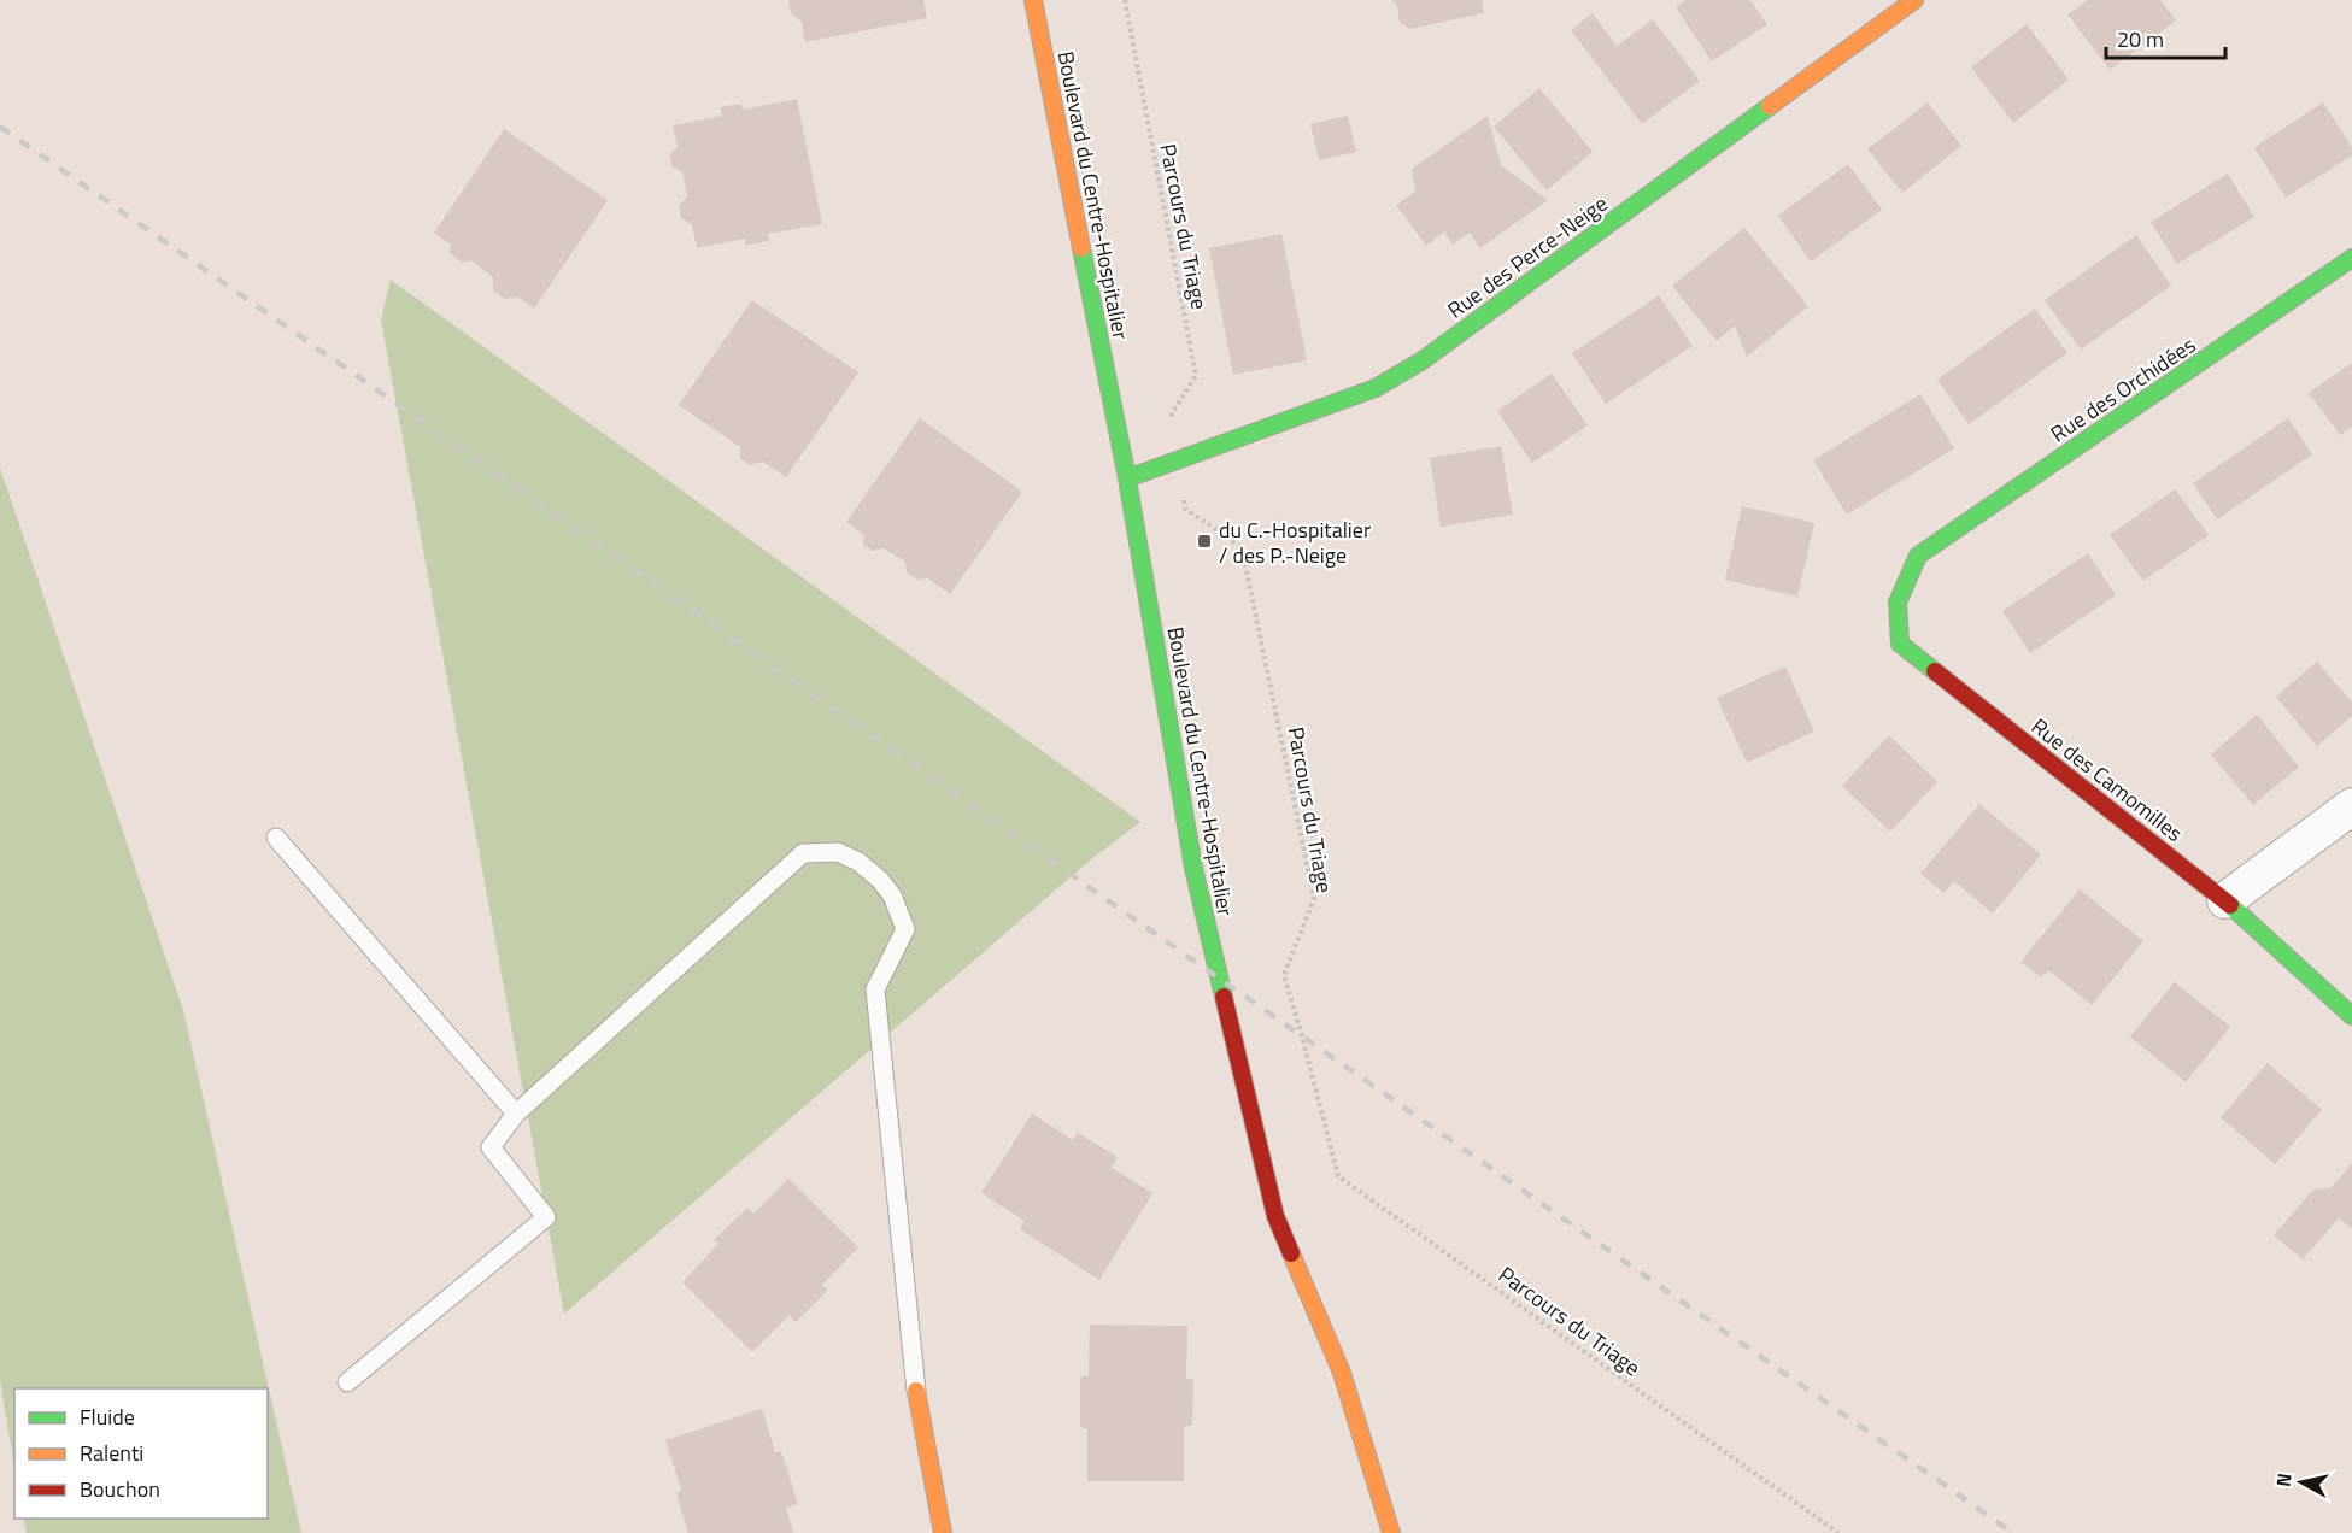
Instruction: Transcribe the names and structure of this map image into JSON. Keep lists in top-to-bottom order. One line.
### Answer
{"streets":{"street":["Boulevard du Centre-Hospitalier","Rue des Perce-Neige","Rue des Orchidées","Rue des Camomilles"],"path":["Parcours du Triage"]},"crossings":[["Boulevard du Centre-Hospitalier","Rue des Perce-Neige"],["Parcours du Triage","Rue des Perce-Neige"],["Rue des Orchidées","Rue des Camomilles"]],"places":{"transit":["du C.-Hospitalier / des P.-Neige"]},"legend":["Fluide","Ralenti","Bouchon"],"scale_bar":"20 m","north":"left"}
